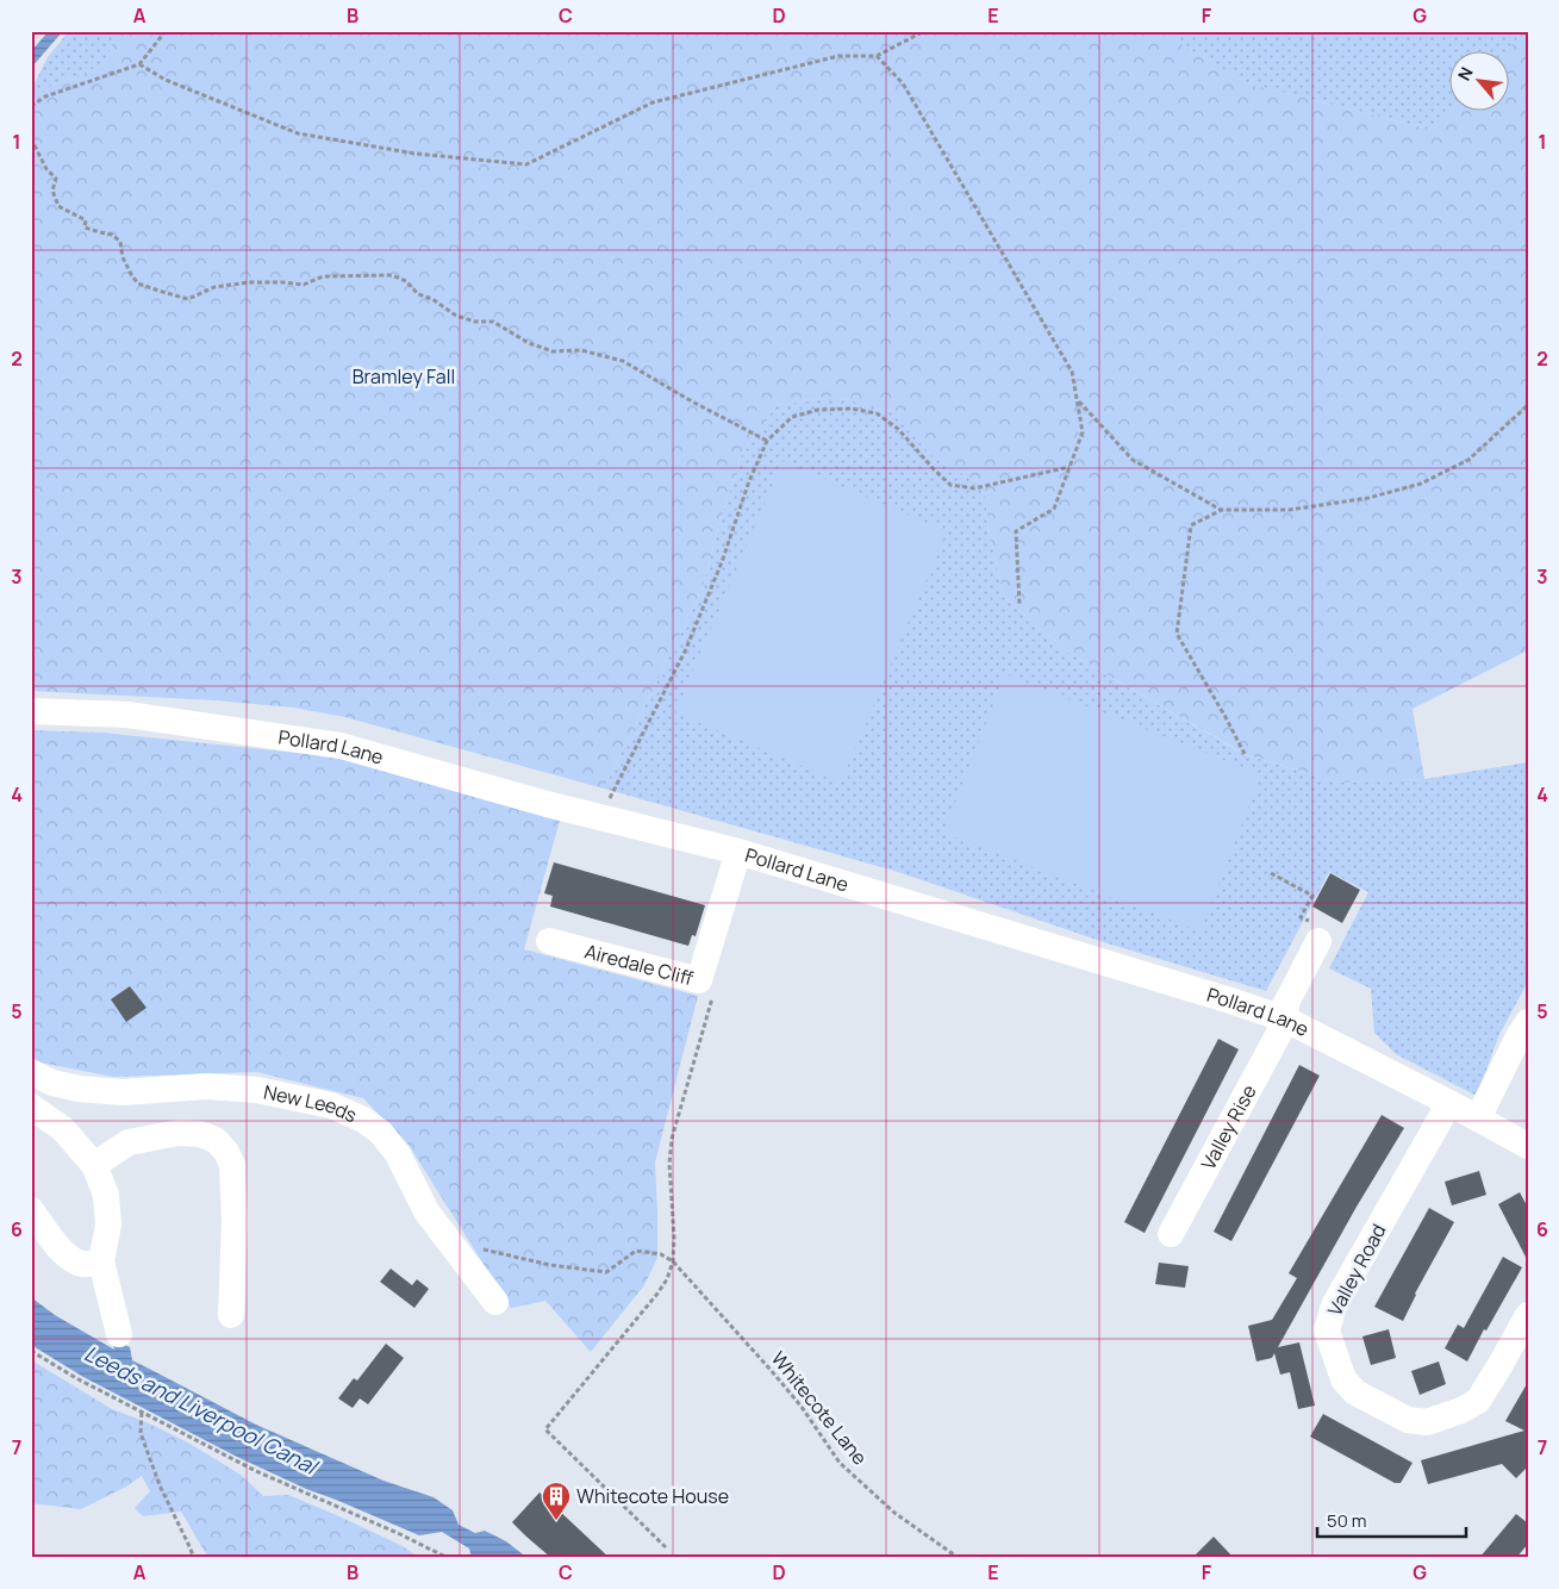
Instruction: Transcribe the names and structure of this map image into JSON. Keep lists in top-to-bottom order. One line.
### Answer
{"streets":{"street":["Pollard Lane","Airedale Cliff","New Leeds","Valley Rise","Valley Road"],"path":["Whitecote Lane"]},"crossings":[["Pollard Lane","Airedale Cliff"],["Pollard Lane","Valley Rise"],["Pollard Lane","Valley Road"]],"water":["Leeds and Liverpool Canal"],"parks":["Bramley Fall"],"places":{"building":["Whitecote House"]},"scale_bar":"50 m","north":"top left","grid":{"columns":["A","B","C","D","E","F","G"],"rows":["1","2","3","4","5","6","7"]}}
